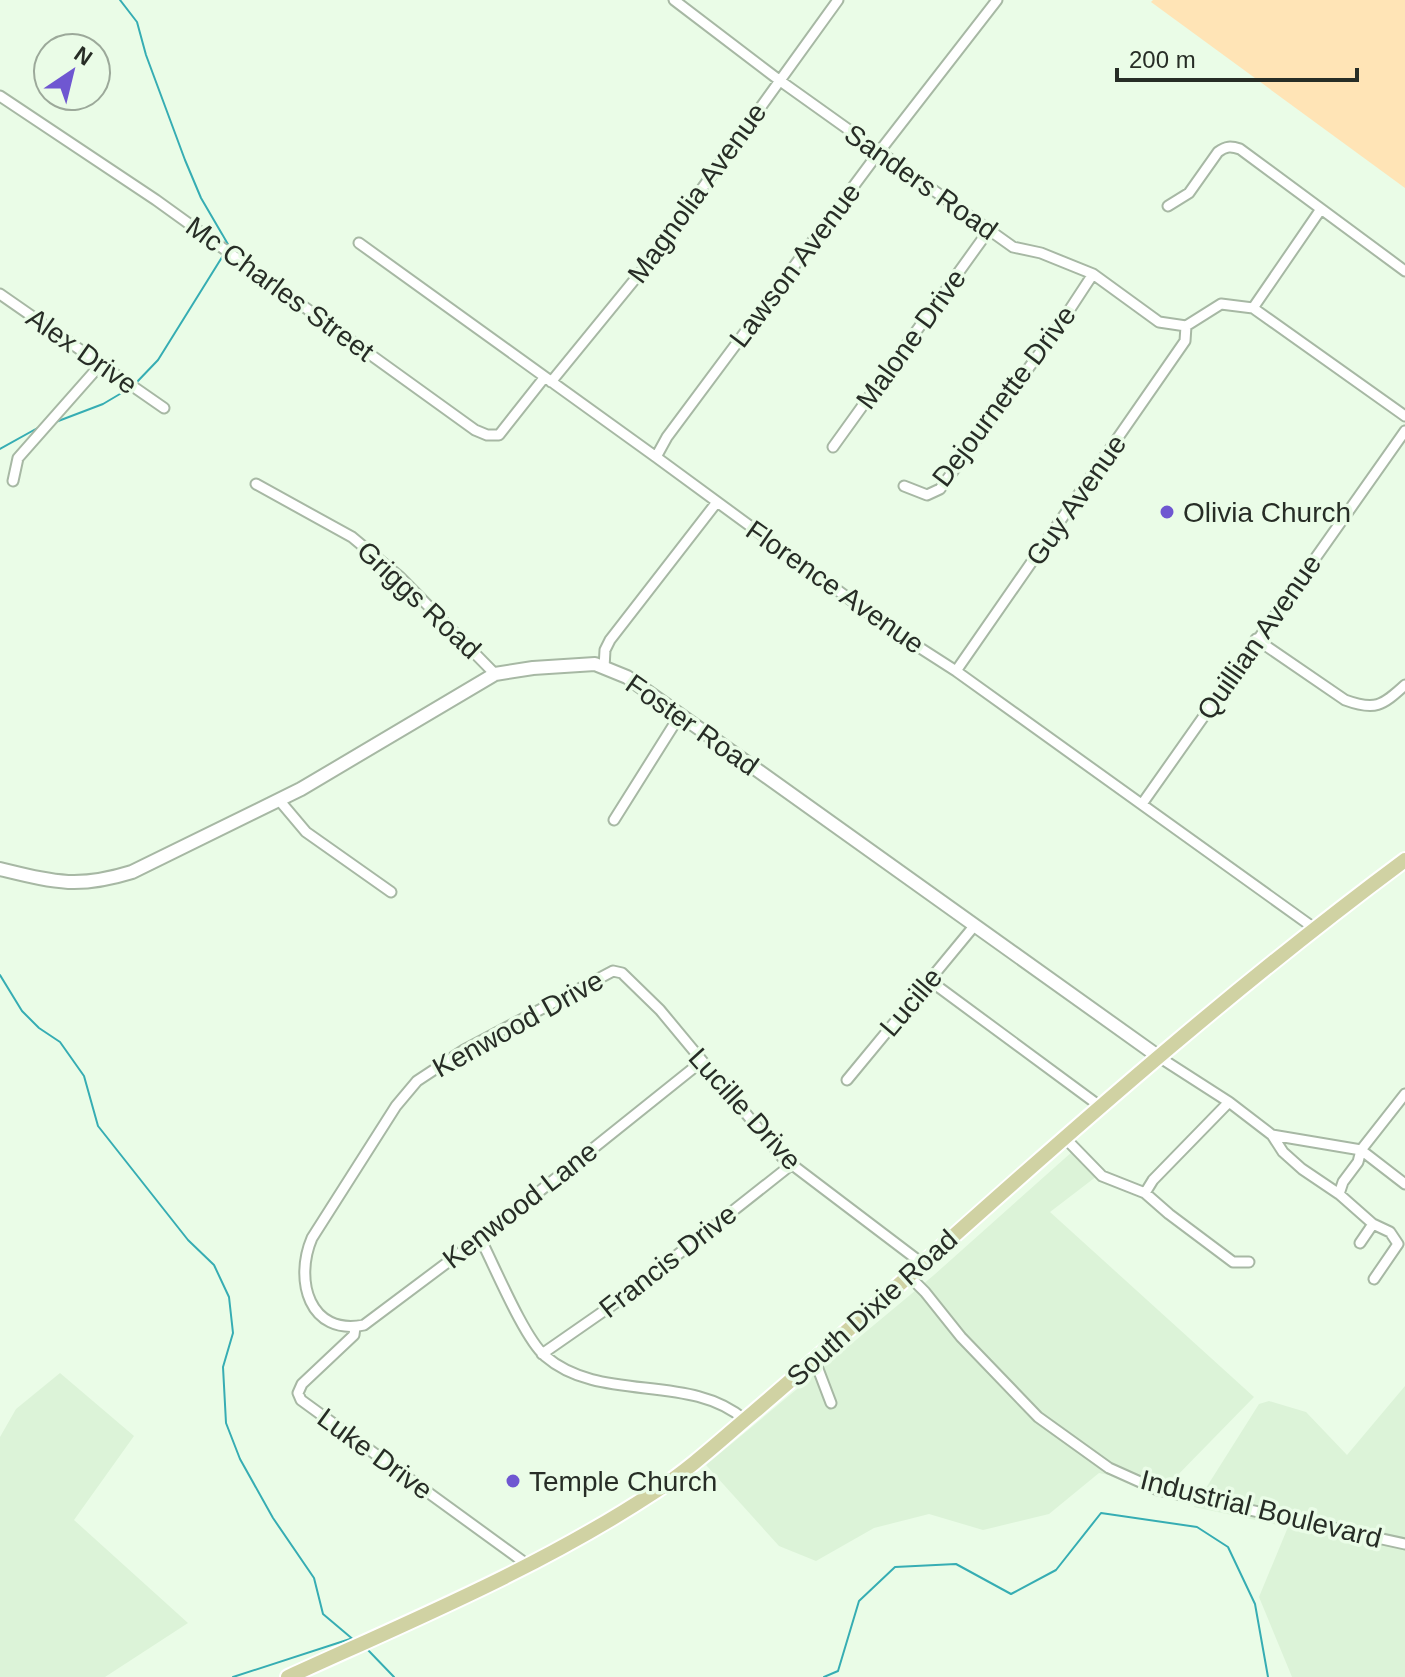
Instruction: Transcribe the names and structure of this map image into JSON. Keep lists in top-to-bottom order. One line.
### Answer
{"streets":{"main road":["South Dixie Road"],"street":["Sanders Road","Magnolia Avenue","Lawson Avenue","Mc Charles Street","Malone Drive","Alex Drive","Dejournette Drive","Guy Avenue","Florence Avenue","Griggs Road","Quillian Avenue","Foster Road","Lucille","Kenwood Drive","Lucille Drive","Kenwood Lane","Francis Drive","Luke Drive","Industrial Boulevard"]},"crossings":[["Sanders Road","Magnolia Avenue"],["Sanders Road","Lawson Avenue"],["Sanders Road","Malone Drive"],["Sanders Road","Dejournette Drive"],["Sanders Road","Guy Avenue"],["Magnolia Avenue","Mc Charles Street"],["Magnolia Avenue","Florence Avenue"],["Lawson Avenue","Florence Avenue"],["Mc Charles Street","Florence Avenue"],["Guy Avenue","Florence Avenue"],["Florence Avenue","Quillian Avenue"],["Florence Avenue","South Dixie Road"],["Griggs Road","Foster Road"],["Foster Road","Lucille"],["Foster Road","South Dixie Road"],["Kenwood Drive","Lucille Drive"],["Kenwood Drive","Kenwood Lane"],["Kenwood Drive","Luke Drive"],["Lucille Drive","Kenwood Lane"],["Lucille Drive","Francis Drive"],["Lucille Drive","South Dixie Road"],["Kenwood Lane","Luke Drive"],["South Dixie Road","Luke Drive"],["South Dixie Road","Industrial Boulevard"]],"places":["Olivia Church","Temple Church"],"scale_bar":"200 m","north":"top right"}
